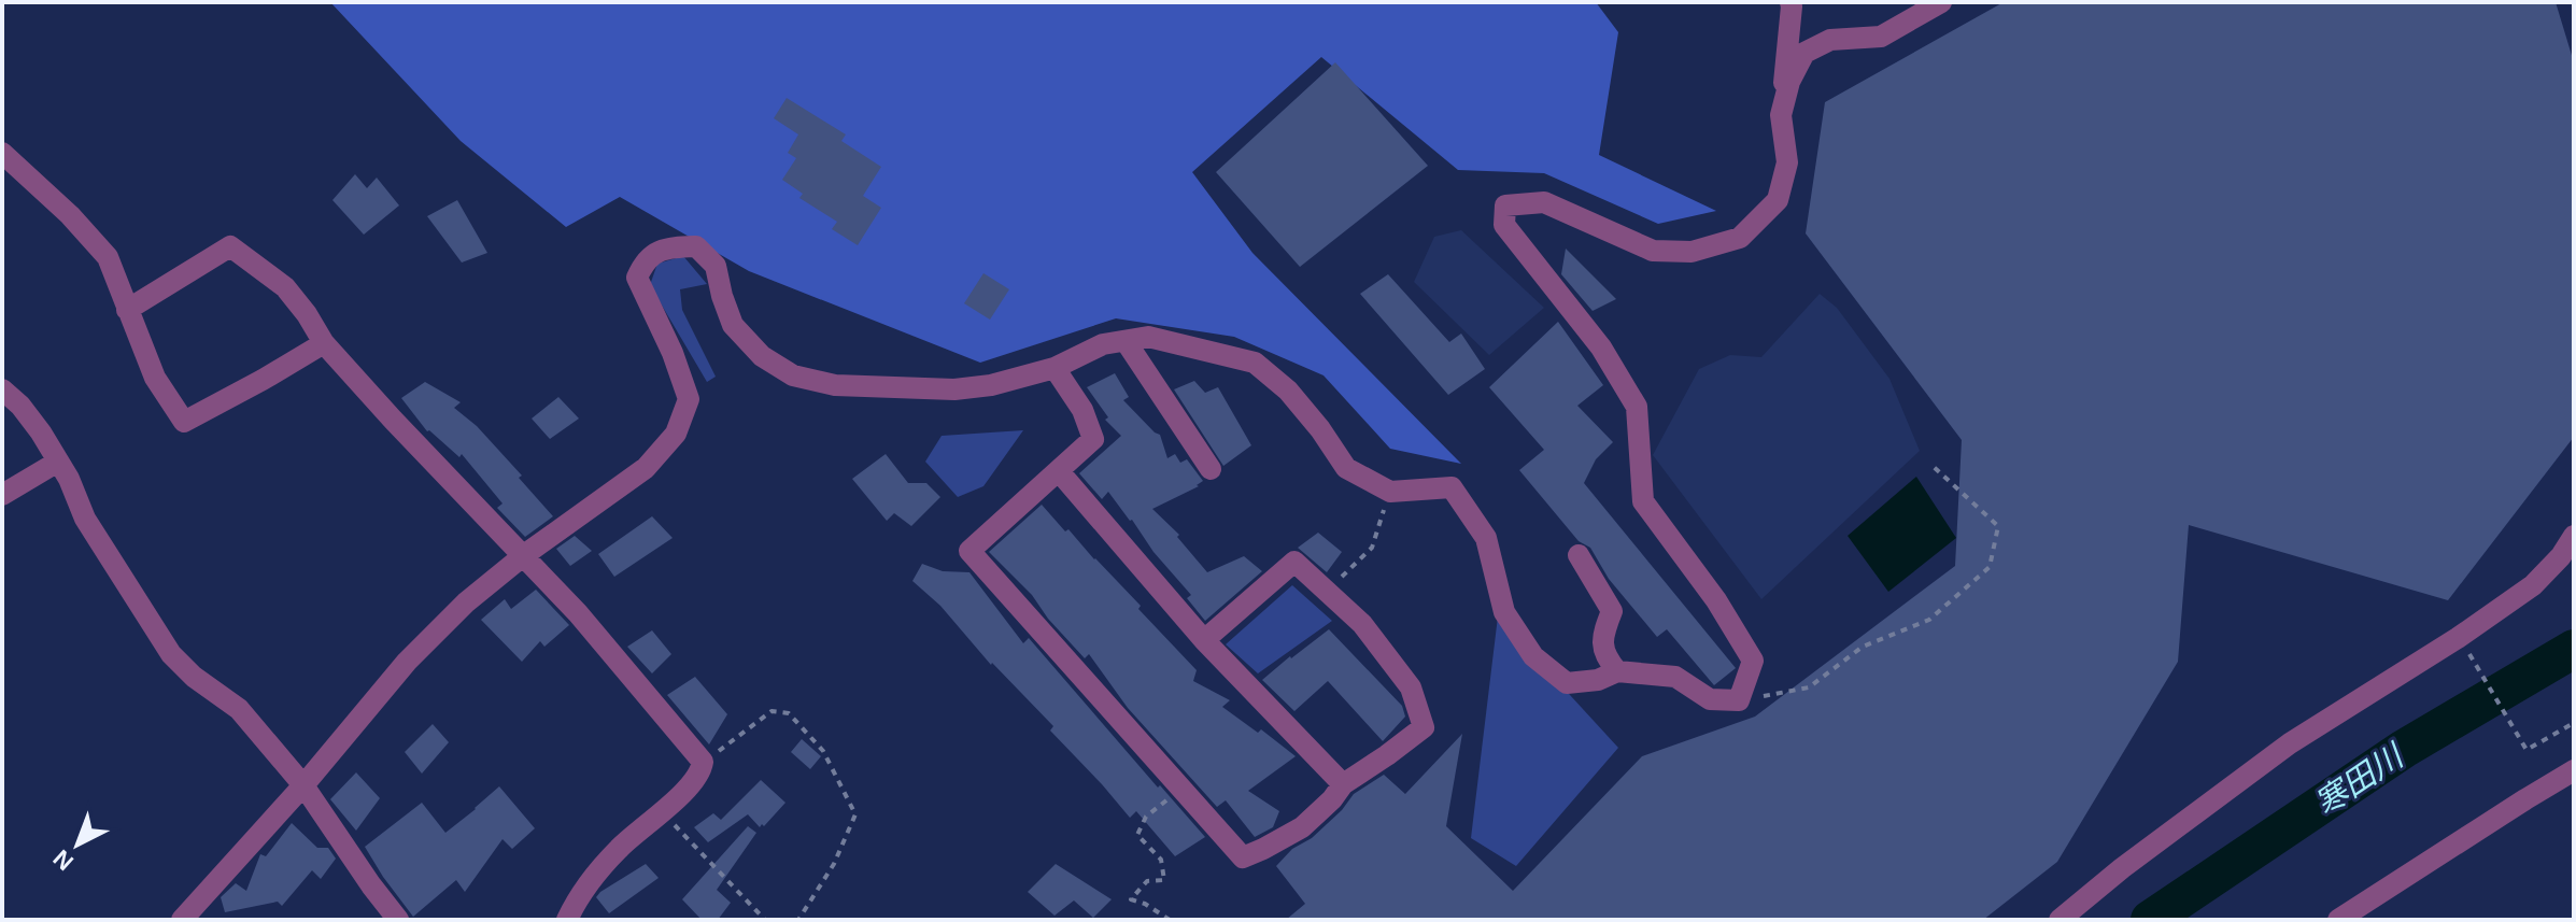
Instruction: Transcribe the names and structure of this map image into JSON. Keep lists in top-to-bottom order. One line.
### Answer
{"water":["寒田川"],"north":"bottom left"}
